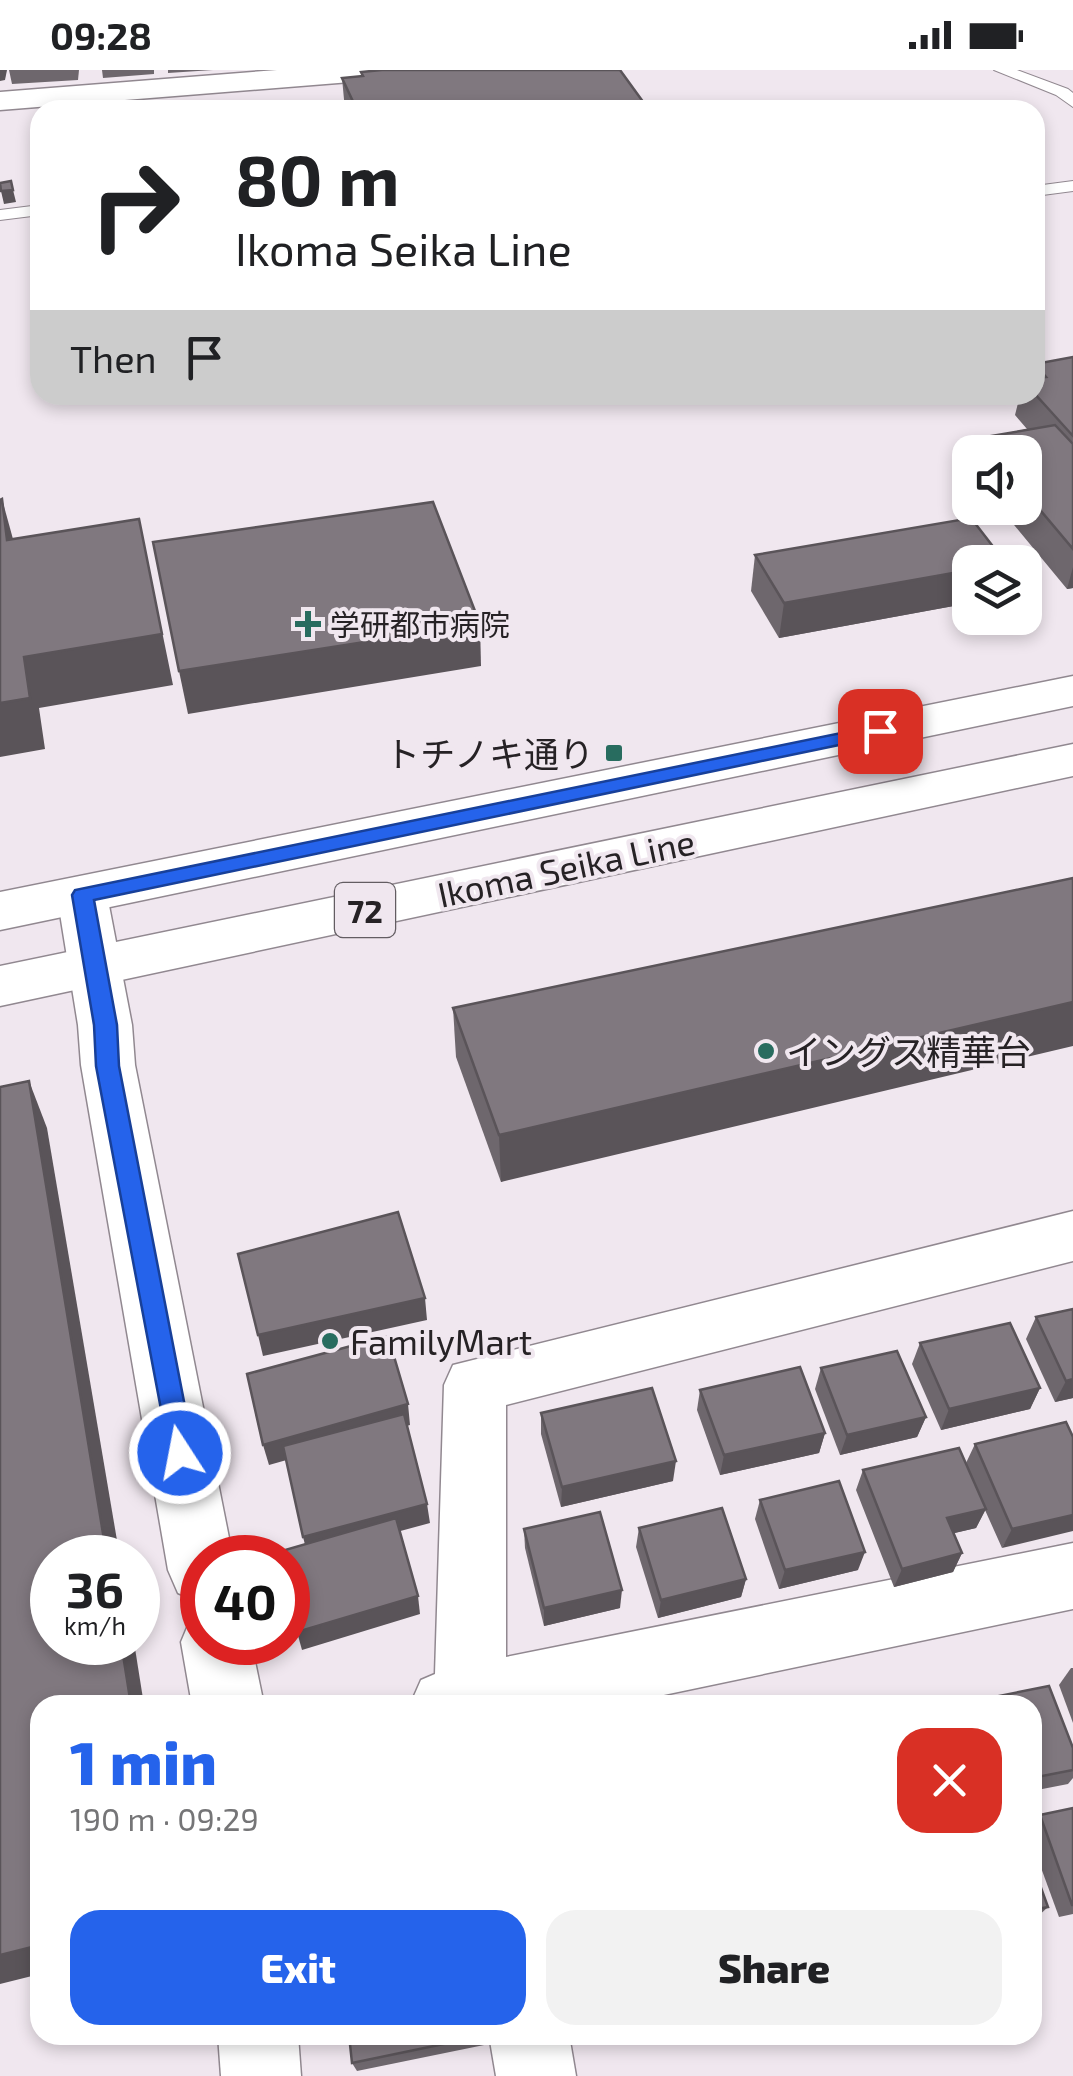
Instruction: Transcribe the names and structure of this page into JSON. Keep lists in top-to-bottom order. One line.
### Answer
{"streets":{"street":["Ikoma Seika Line","72"]},"places":{"health":["学研都市病院"],"transit":["トチノキ通り"],"other":["イングス精華台","FamilyMart"]},"page":{"status":"09:28","turn":["80 m","Ikoma Seika Line"],"then":"Then","speed":"36 km/h","limit":"40","heading":["1 min","190 m · 09:29"],"buttons":["Exit","Share"]}}
